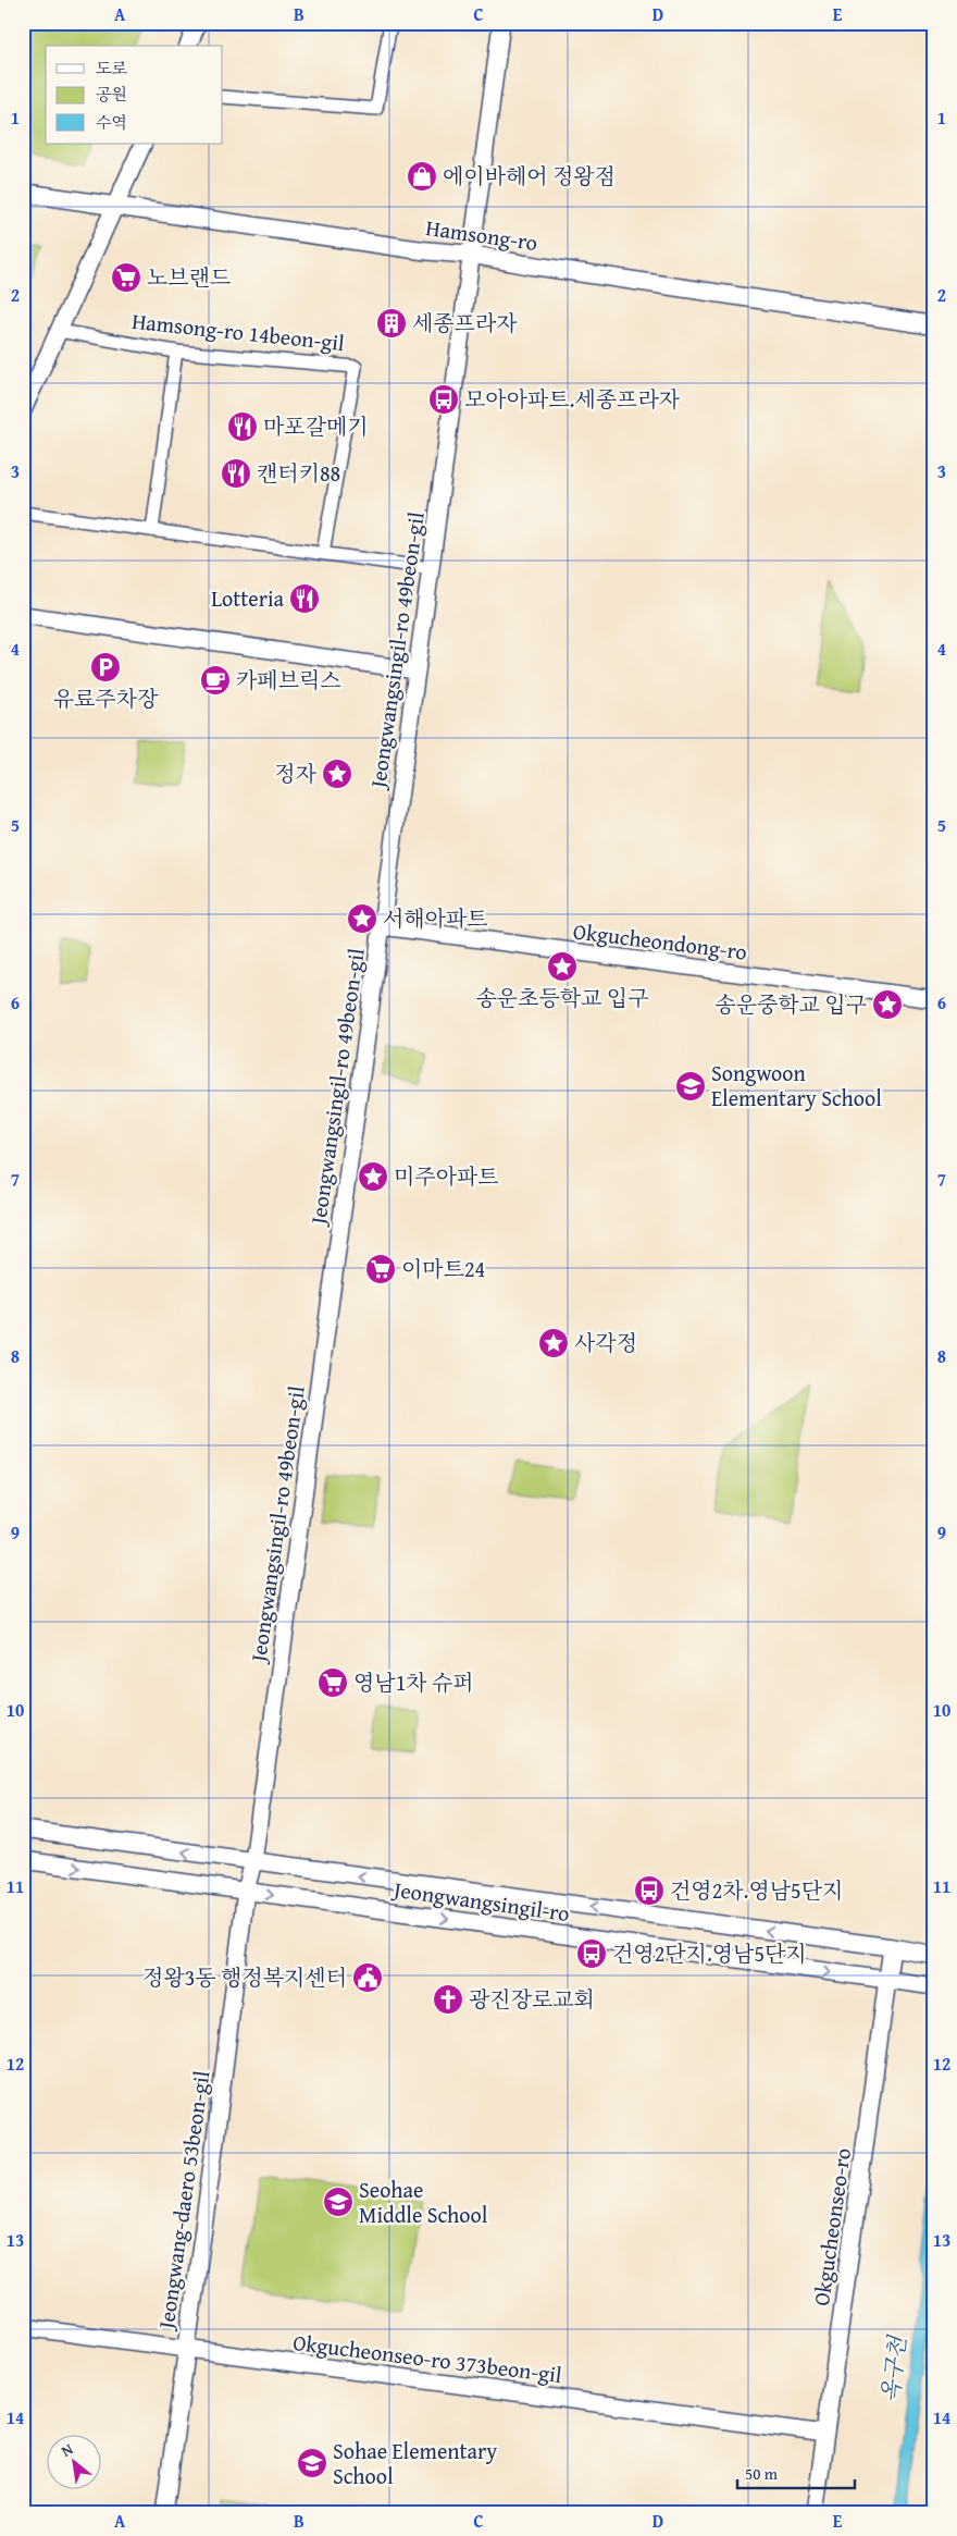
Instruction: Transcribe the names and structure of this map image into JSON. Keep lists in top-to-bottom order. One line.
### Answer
{"streets":{"main road":["Hamsong-ro"],"street":["Hamsong-ro 14beon-gil","Jeongwangsingil-ro 49beon-gil","Okgucheondong-ro","Jeongwangsingil-ro","Jeongwang-daero 53beon-gil","Okgucheonseo-ro","Okgucheonseo-ro 373beon-gil"]},"crossings":[["Hamsong-ro","Jeongwangsingil-ro 49beon-gil"],["Jeongwangsingil-ro 49beon-gil","Okgucheondong-ro"],["Jeongwangsingil-ro 49beon-gil","Jeongwangsingil-ro"],["Jeongwangsingil-ro 49beon-gil","Jeongwang-daero 53beon-gil"],["Jeongwangsingil-ro","Jeongwang-daero 53beon-gil"],["Jeongwangsingil-ro","Okgucheonseo-ro"],["Jeongwang-daero 53beon-gil","Okgucheonseo-ro 373beon-gil"],["Okgucheonseo-ro","Okgucheonseo-ro 373beon-gil"]],"water":["옥구천"],"places":{"shop":["에이바헤어 정왕점"],"supermarket":["노브랜드","이마트24","영남1차 슈퍼"],"building":["세종프라자"],"bus stop":["모아아파트.세종프라자","건영2차.영남5단지","건영2단지.영남5단지"],"restaurant":["마포갈메기","캔터키88","Lotteria"],"parking":["유료주차장"],"cafe":["카페브릭스"],"place":["정자","서해아파트","송운초등학교 입구","송운중학교 입구","미주아파트","사각정"],"school or university":["Songwoon Elementary School","Seohae Middle School","Sohae Elementary School"],"public building":["정왕3동 행정복지센터"],"church":["광진장로교회"]},"legend":["도로","공원","수역"],"scale_bar":"50 m","north":"top left","grid":{"columns":["A","B","C","D","E"],"rows":["1","2","3","4","5","6","7","8","9","10","11","12","13","14"]}}
